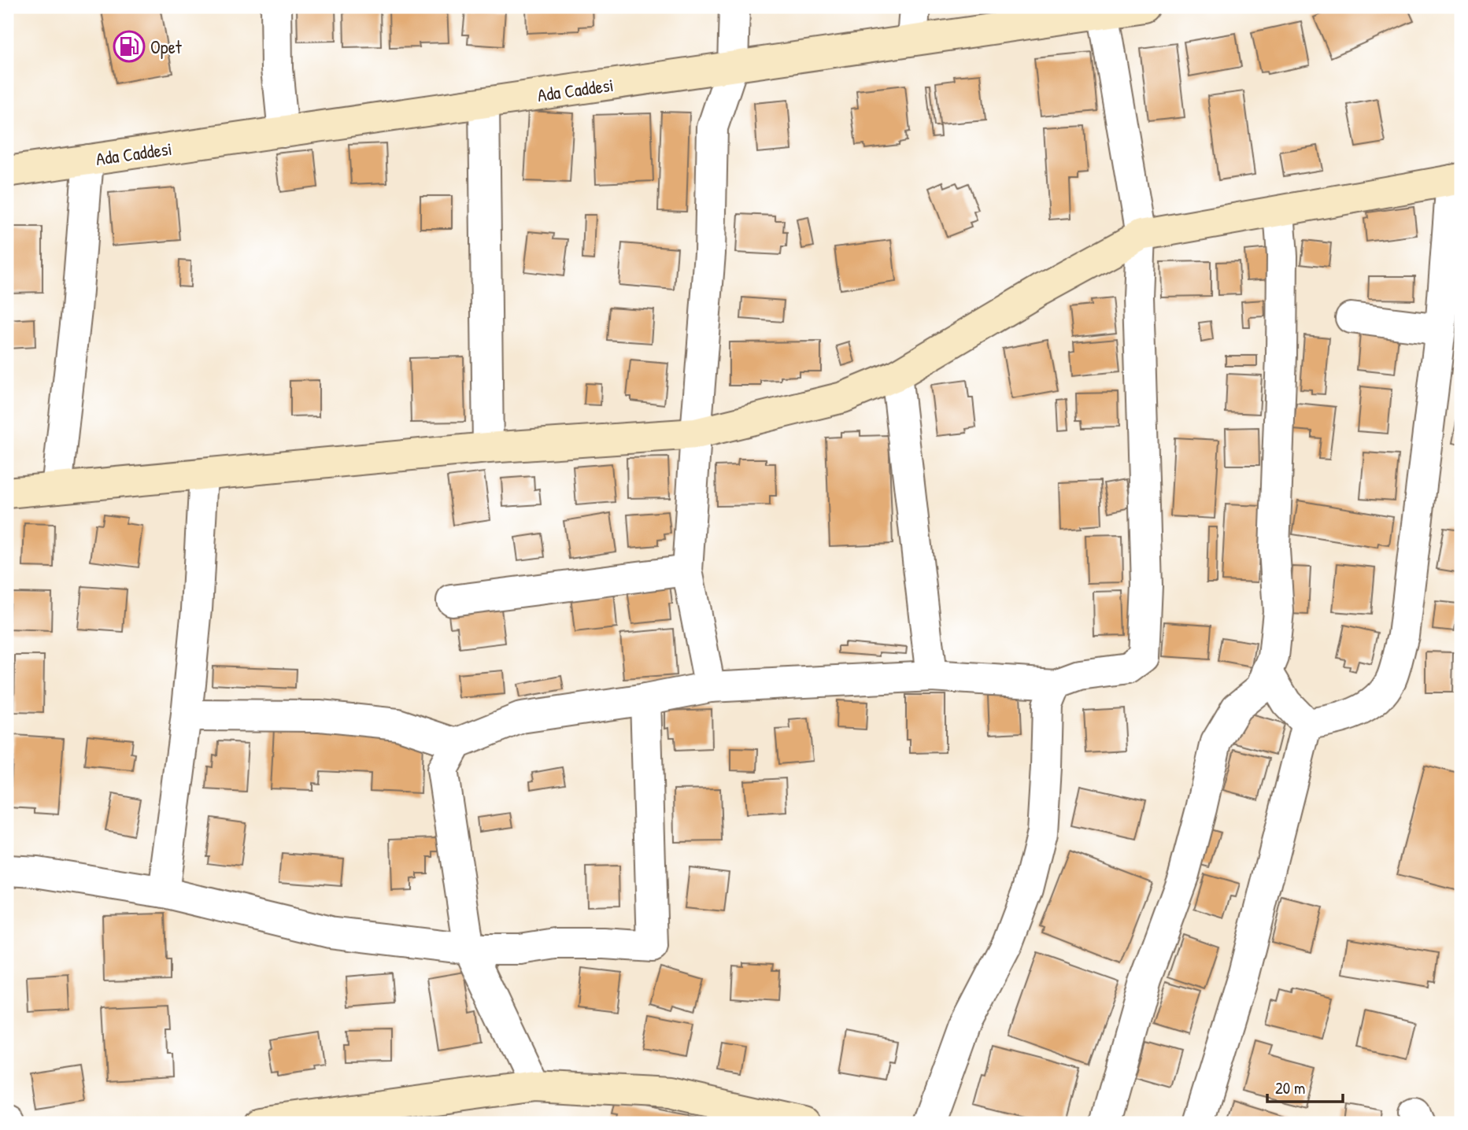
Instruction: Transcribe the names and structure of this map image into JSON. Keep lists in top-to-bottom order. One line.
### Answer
{"streets":{"main road":["Ada Caddesi"]},"places":{"fuel station":["Opet"]},"scale_bar":"20 m"}
